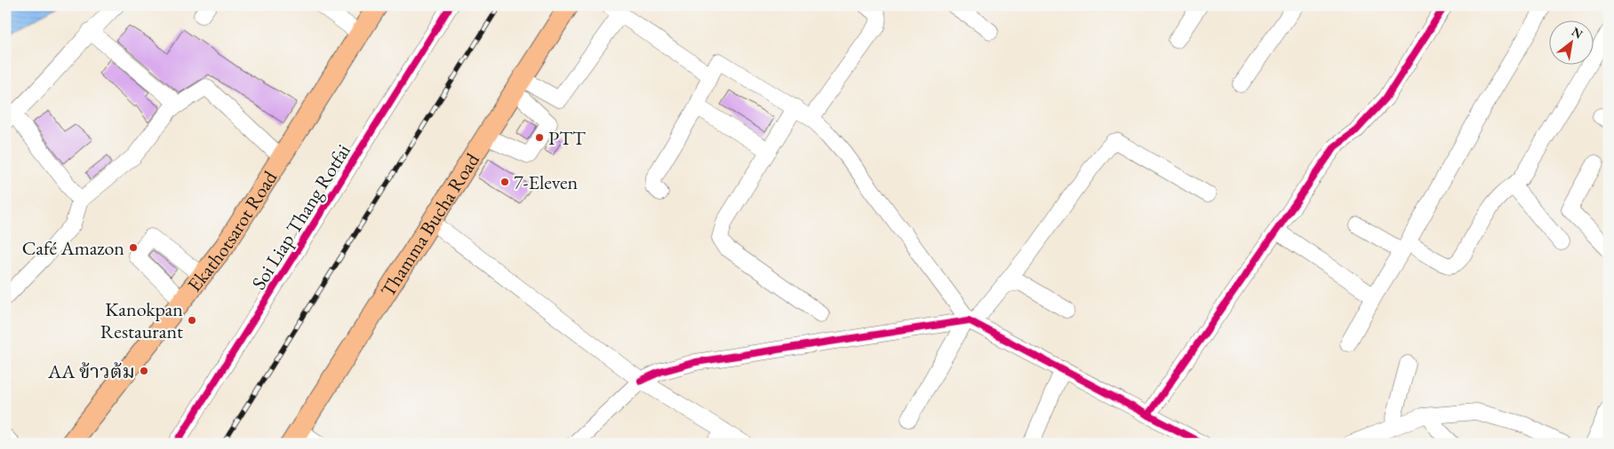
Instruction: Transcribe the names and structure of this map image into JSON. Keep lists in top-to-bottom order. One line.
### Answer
{"streets":{"main road":["Thamma Bucha Road","Ekathotsarot Road"],"street":["Soi Liap Thang Rotfai"]},"places":["PTT","7-Eleven","Café Amazon","Kanokpan Restaurant","AA ข้าวต้ม"],"north":"top right"}
